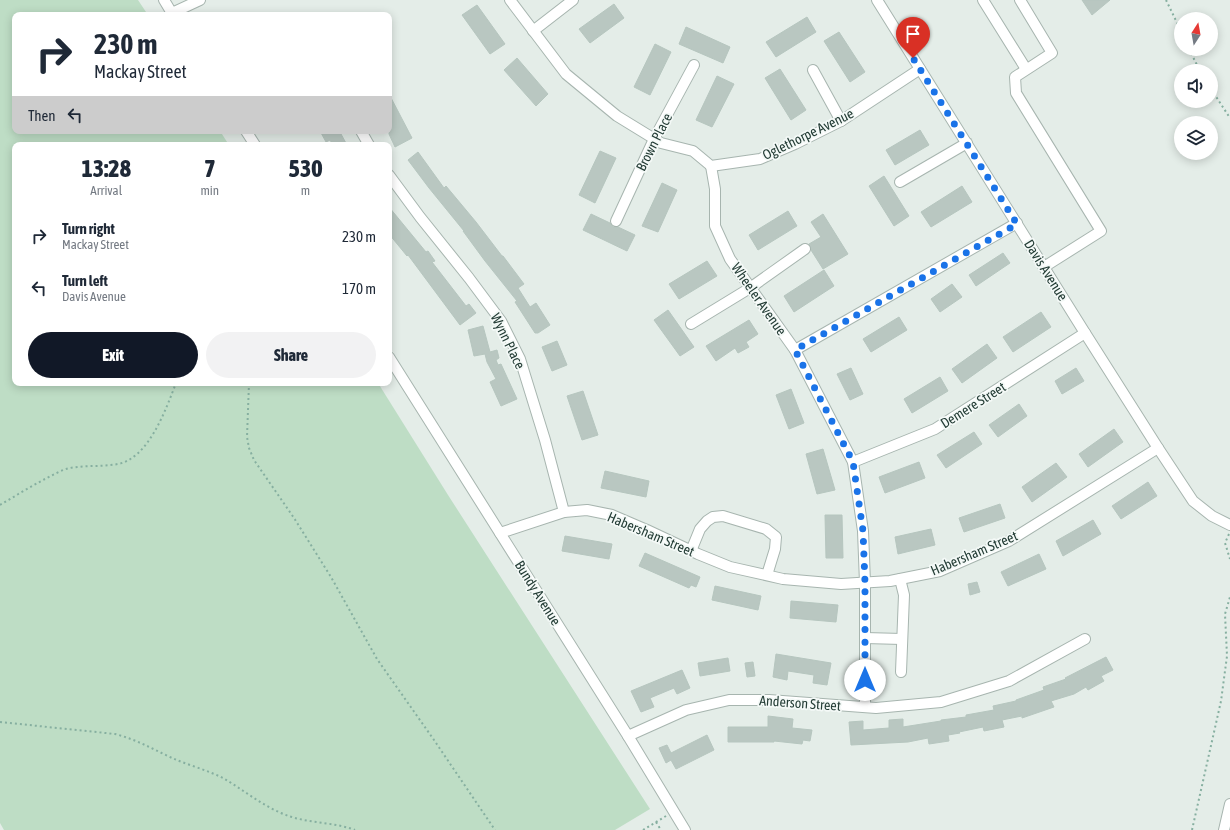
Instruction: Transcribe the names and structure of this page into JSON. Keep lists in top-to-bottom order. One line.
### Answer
{"streets":{"street":["Oglethorpe Avenue","Brown Place","Davis Avenue","Wheeler Avenue","Wynn Place","Demere Street","Habersham Street","Bundy Avenue","Anderson Street"]},"crossings":[["Oglethorpe Avenue","Davis Avenue"],["Oglethorpe Avenue","Wheeler Avenue"],["Davis Avenue","Demere Street"],["Davis Avenue","Habersham Street"],["Wheeler Avenue","Demere Street"],["Wheeler Avenue","Habersham Street"],["Wheeler Avenue","Anderson Street"],["Wynn Place","Habersham Street"],["Habersham Street","Bundy Avenue"],["Bundy Avenue","Anderson Street"]],"north":"top","page":{"turn":["230 m","Mackay Street"],"then":"Then","eta":["13:28","Arrival","7","min","530","m"],"list":[{"name":"Turn right","note":"Mackay Street","value":"230 m"},{"name":"Turn left","note":"Davis Avenue","value":"170 m"}],"buttons":["Exit","Share"]}}
